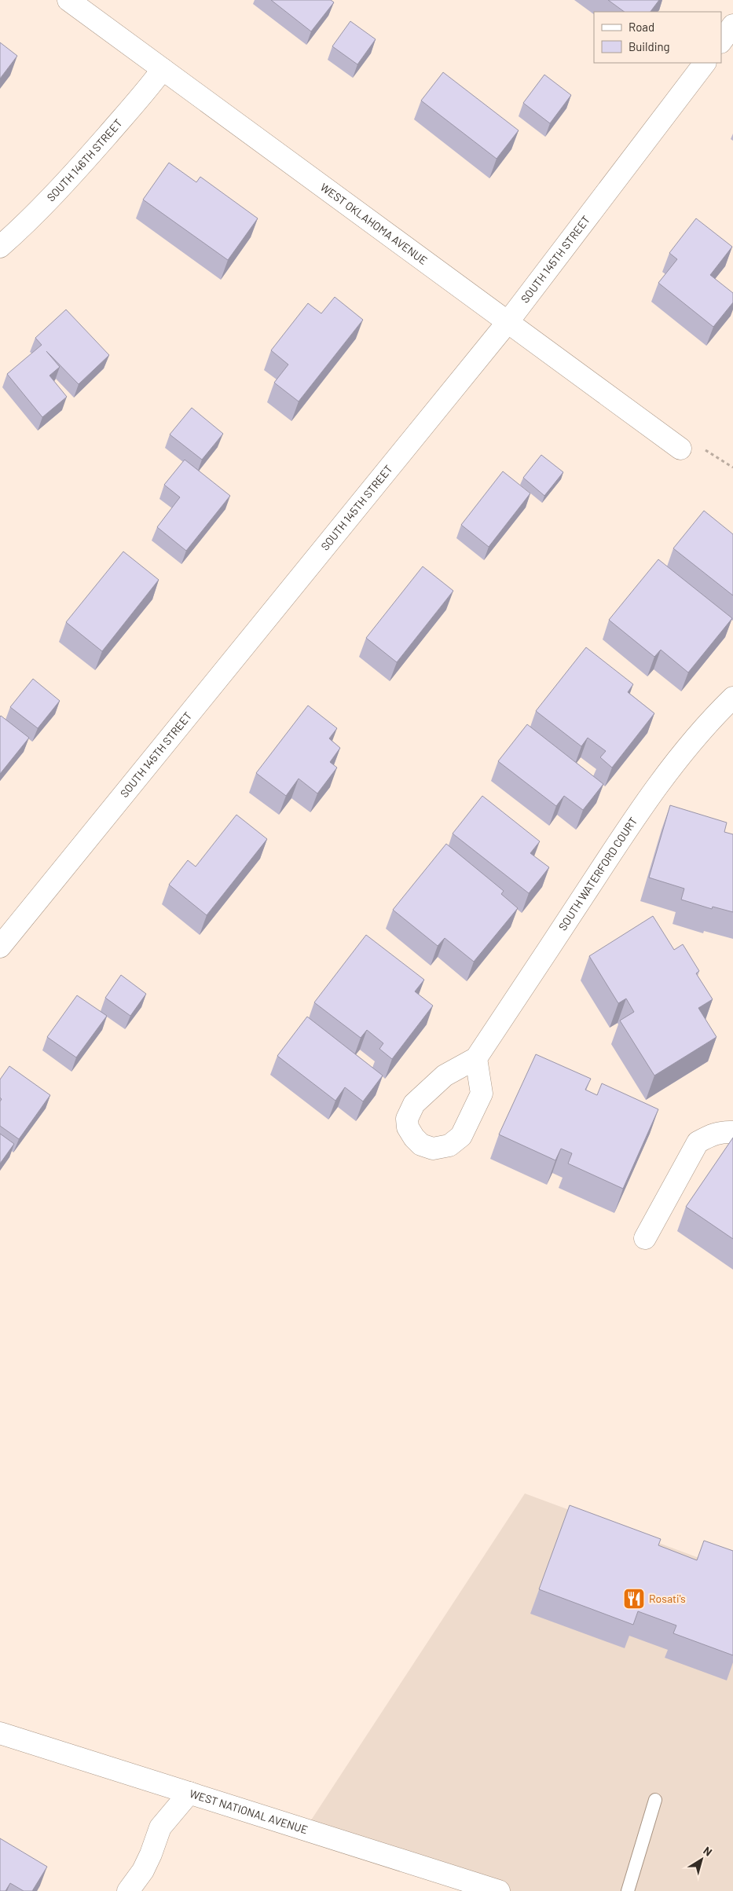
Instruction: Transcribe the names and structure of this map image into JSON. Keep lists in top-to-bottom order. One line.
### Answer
{"streets":{"street":["SOUTH 146TH STREET","WEST OKLAHOMA AVENUE","SOUTH 145TH STREET","SOUTH WATERFORD COURT","WEST NATIONAL AVENUE"]},"crossings":[["SOUTH 146TH STREET","WEST OKLAHOMA AVENUE"],["WEST OKLAHOMA AVENUE","SOUTH 145TH STREET"]],"places":{"restaurant":["Rosati's"]},"legend":["Road","Building"],"north":"top right"}
